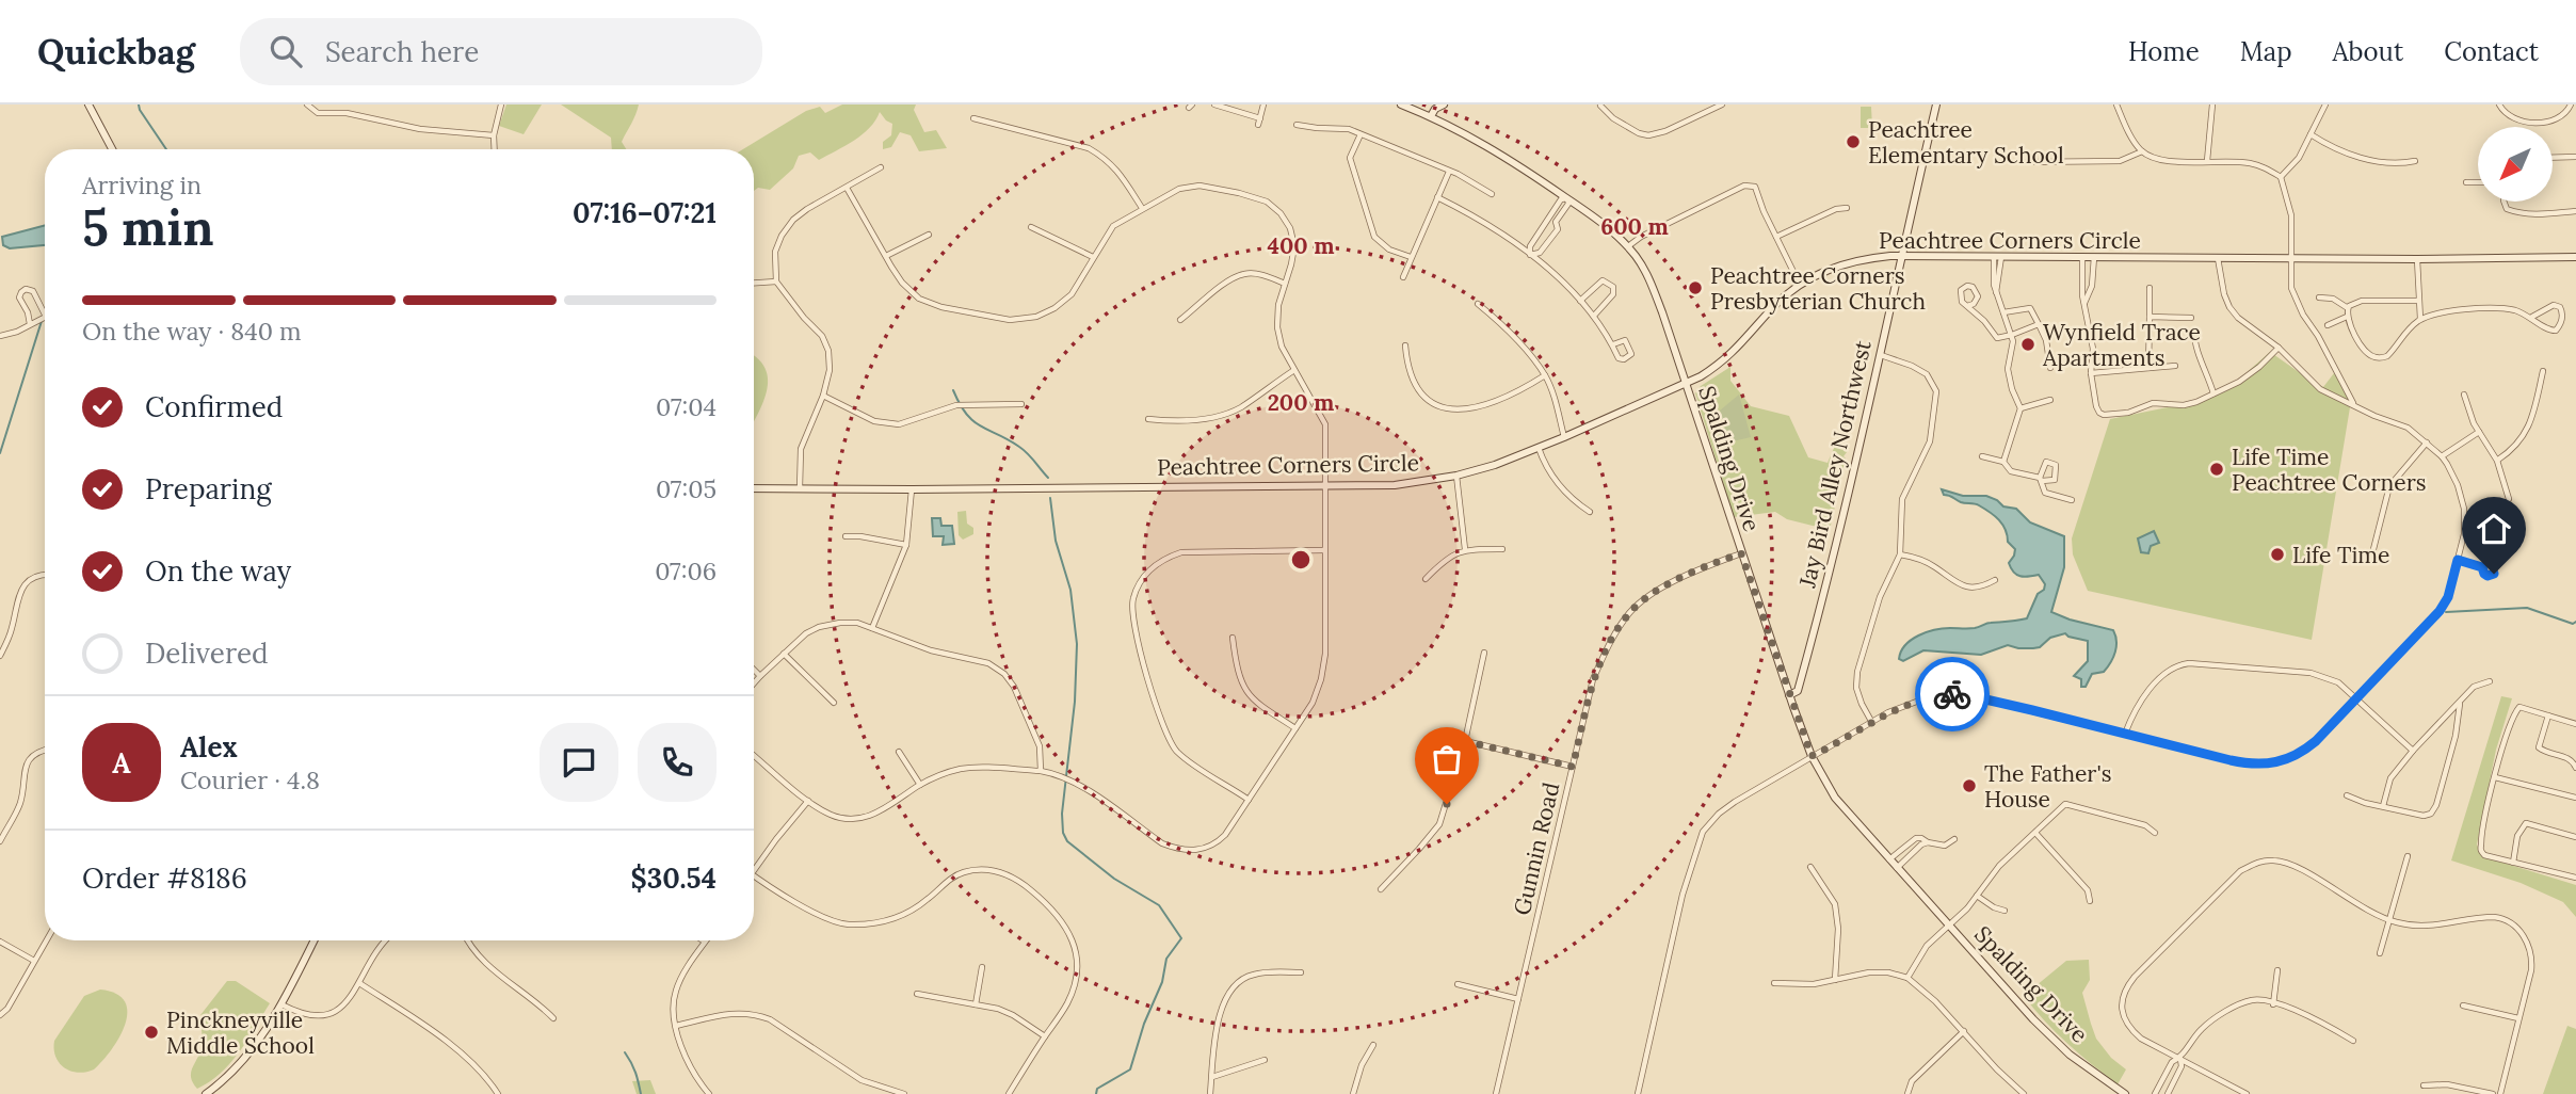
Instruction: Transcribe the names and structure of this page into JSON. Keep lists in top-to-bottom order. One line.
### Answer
{"streets":{"street":["Peachtree Corners Circle","Spalding Drive","Jay Bird Alley Northwest","Gunnin Road"]},"crossings":[["Peachtree Corners Circle","Spalding Drive"],["Peachtree Corners Circle","Jay Bird Alley Northwest"],["Spalding Drive","Jay Bird Alley Northwest"],["Spalding Drive","Gunnin Road"]],"places":["Peachtree Elementary School","Peachtree Corners Presbyterian Church","Wynfield Trace Apartments","Life Time Peachtree Corners","Life Time","The Father's House","Pinckneyville Middle School"],"north":"bottom left","page":{"header":"Quickbag","search":"Search here","nav":["Home","Map","About","Contact"],"heading":["5 min","Arriving in","07:16–07:21"],"panel":["Alex","Courier · 4.8","Order #8186","$30.54"],"bar":"On the way · 840 m","list":[["Confirmed","07:04"],["Preparing","07:05"],["On the way","07:06"],"Delivered"],"round":"A"},"rings":["600 m","400 m","200 m"]}
